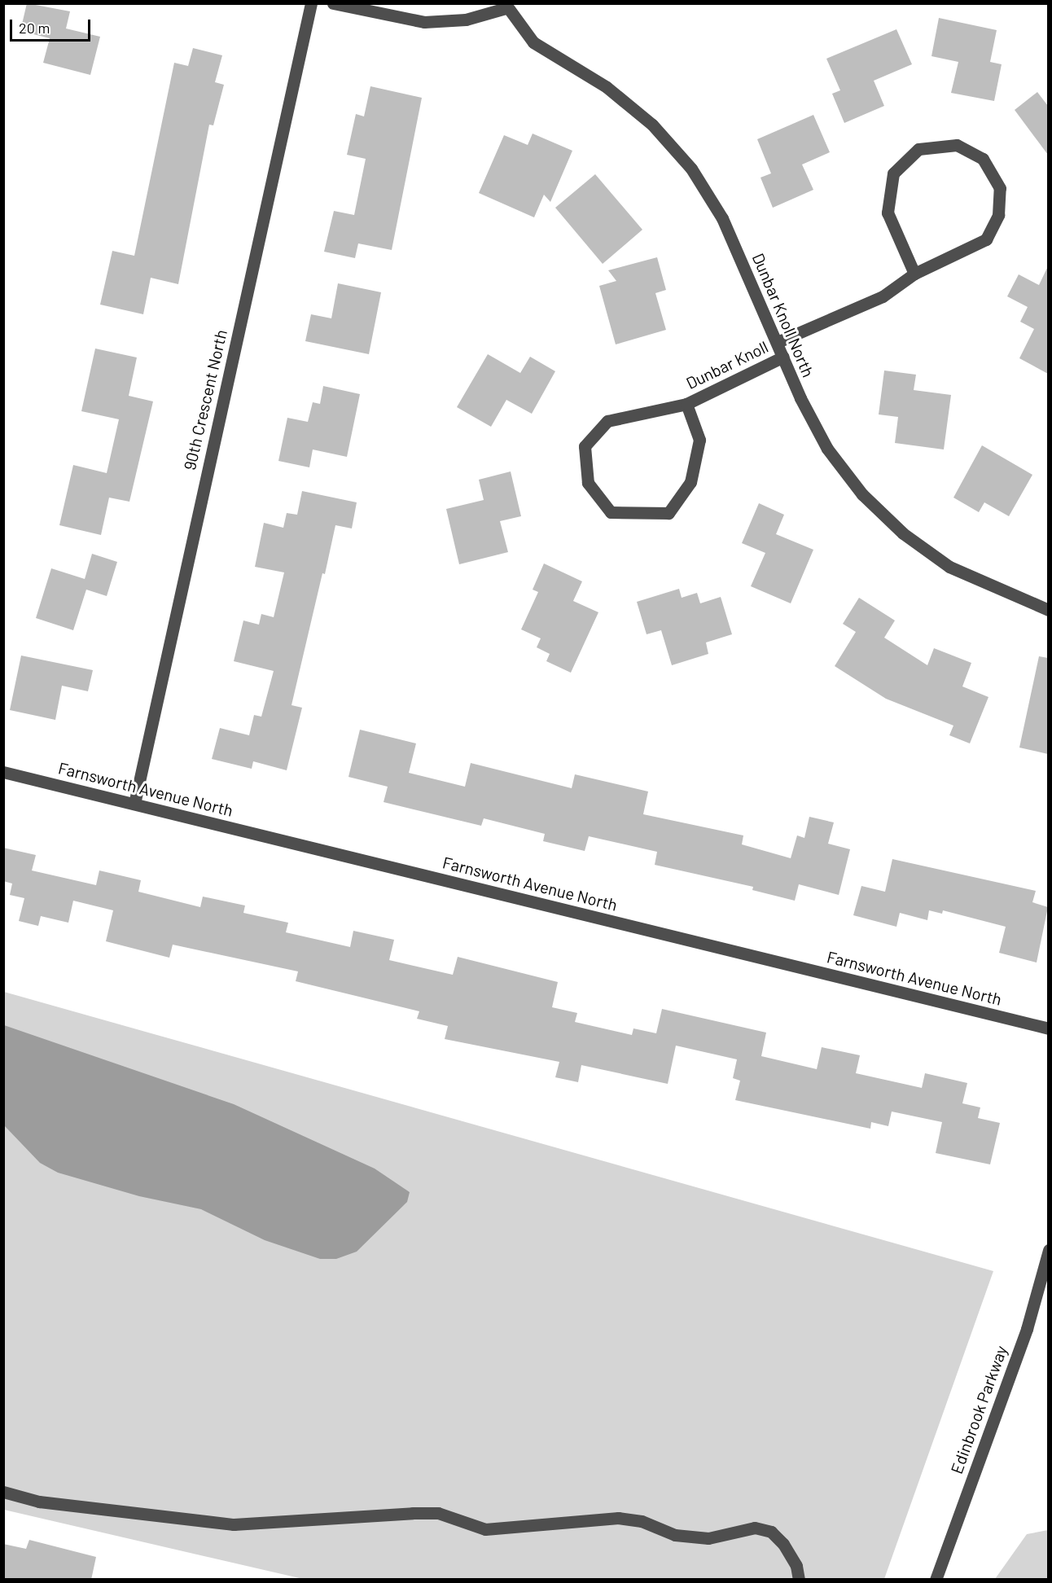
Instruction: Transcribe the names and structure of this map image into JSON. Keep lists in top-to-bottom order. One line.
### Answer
{"streets":{"street":["Dunbar Knoll North","Dunbar Knoll","90th Crescent North","Farnsworth Avenue North","Edinbrook Parkway"]},"crossings":[["Dunbar Knoll North","Dunbar Knoll"],["90th Crescent North","Farnsworth Avenue North"]],"scale_bar":"20 m"}
